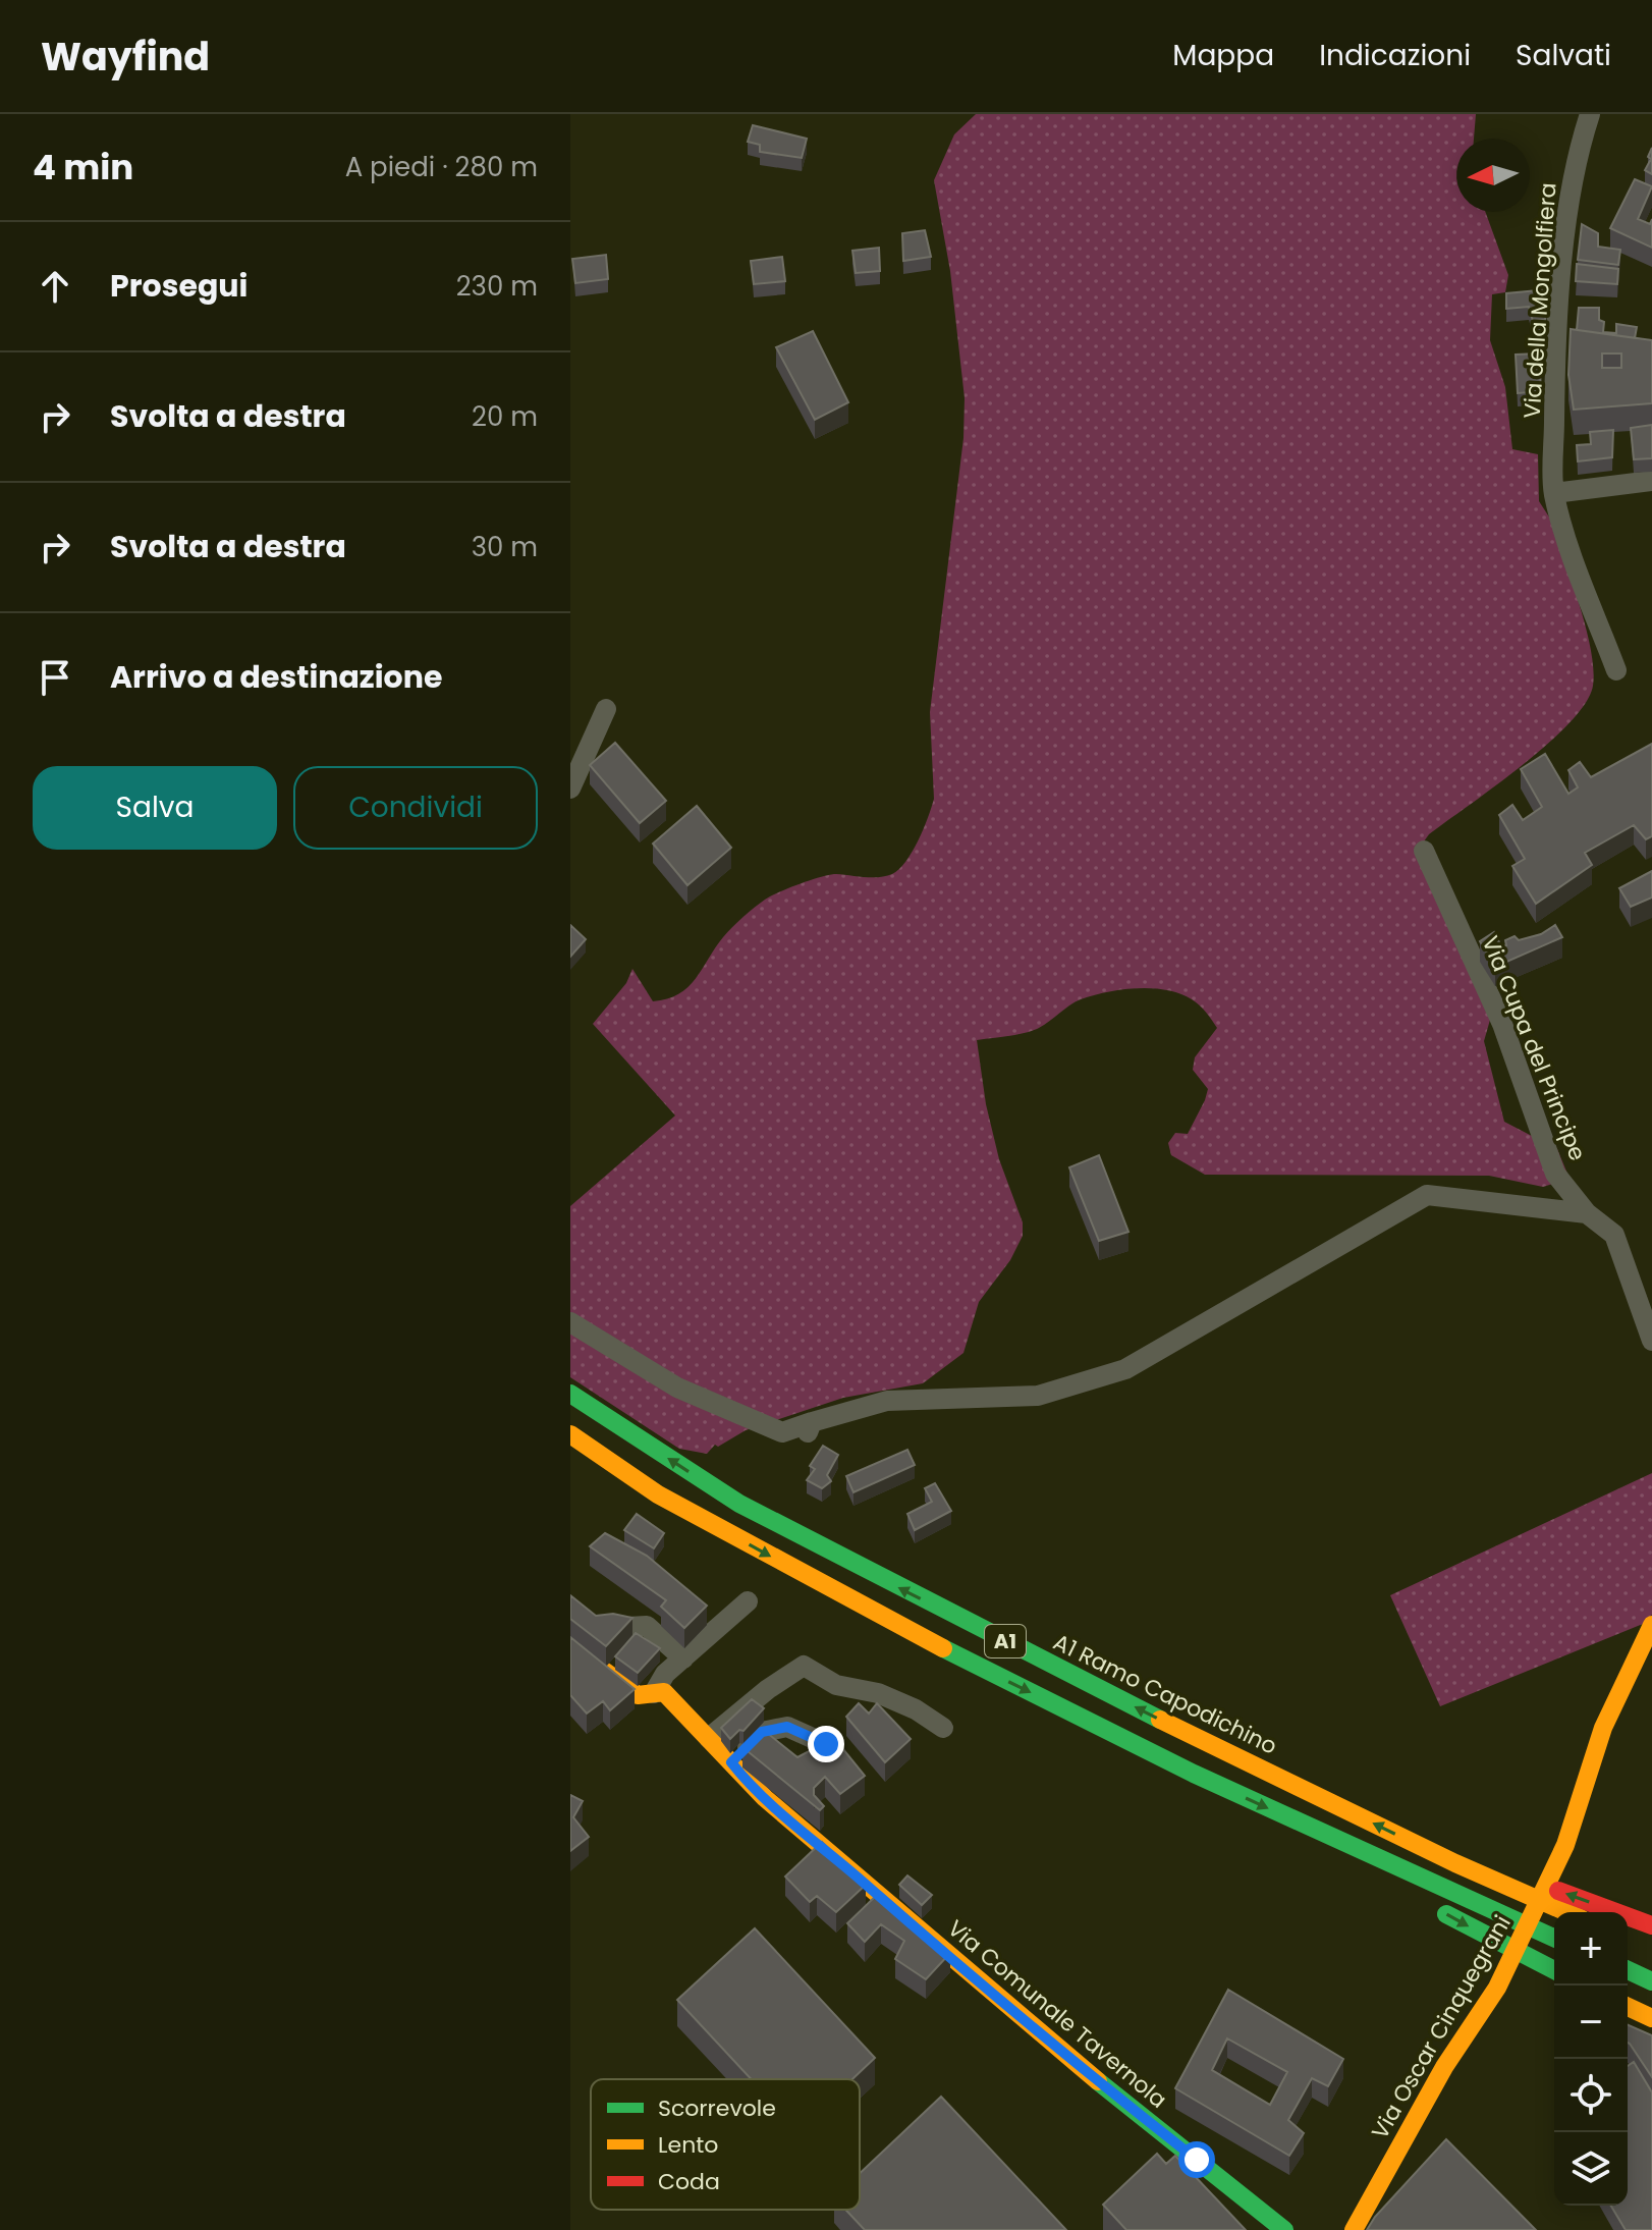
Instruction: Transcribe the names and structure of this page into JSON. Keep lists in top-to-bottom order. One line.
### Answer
{"streets":{"main road":["A1","A1 Ramo Capodichino","Via Comunale Tavernola","Via Oscar Cinquegrani"],"street":["Via della Mongolfiera","Via Cupa del Principe"]},"legend":["Scorrevole","Lento","Coda"],"north":"left","page":{"header":"Wayfind","nav":["Mappa","Indicazioni","Salvati"],"heading":["4 min","A piedi · 280 m"],"list":[["Prosegui","230 m"],["Svolta a destra","20 m"],["Svolta a destra","30 m"],"Arrivo a destinazione"],"buttons":["Salva","Condividi"],"map_buttons":["+","−"]}}
